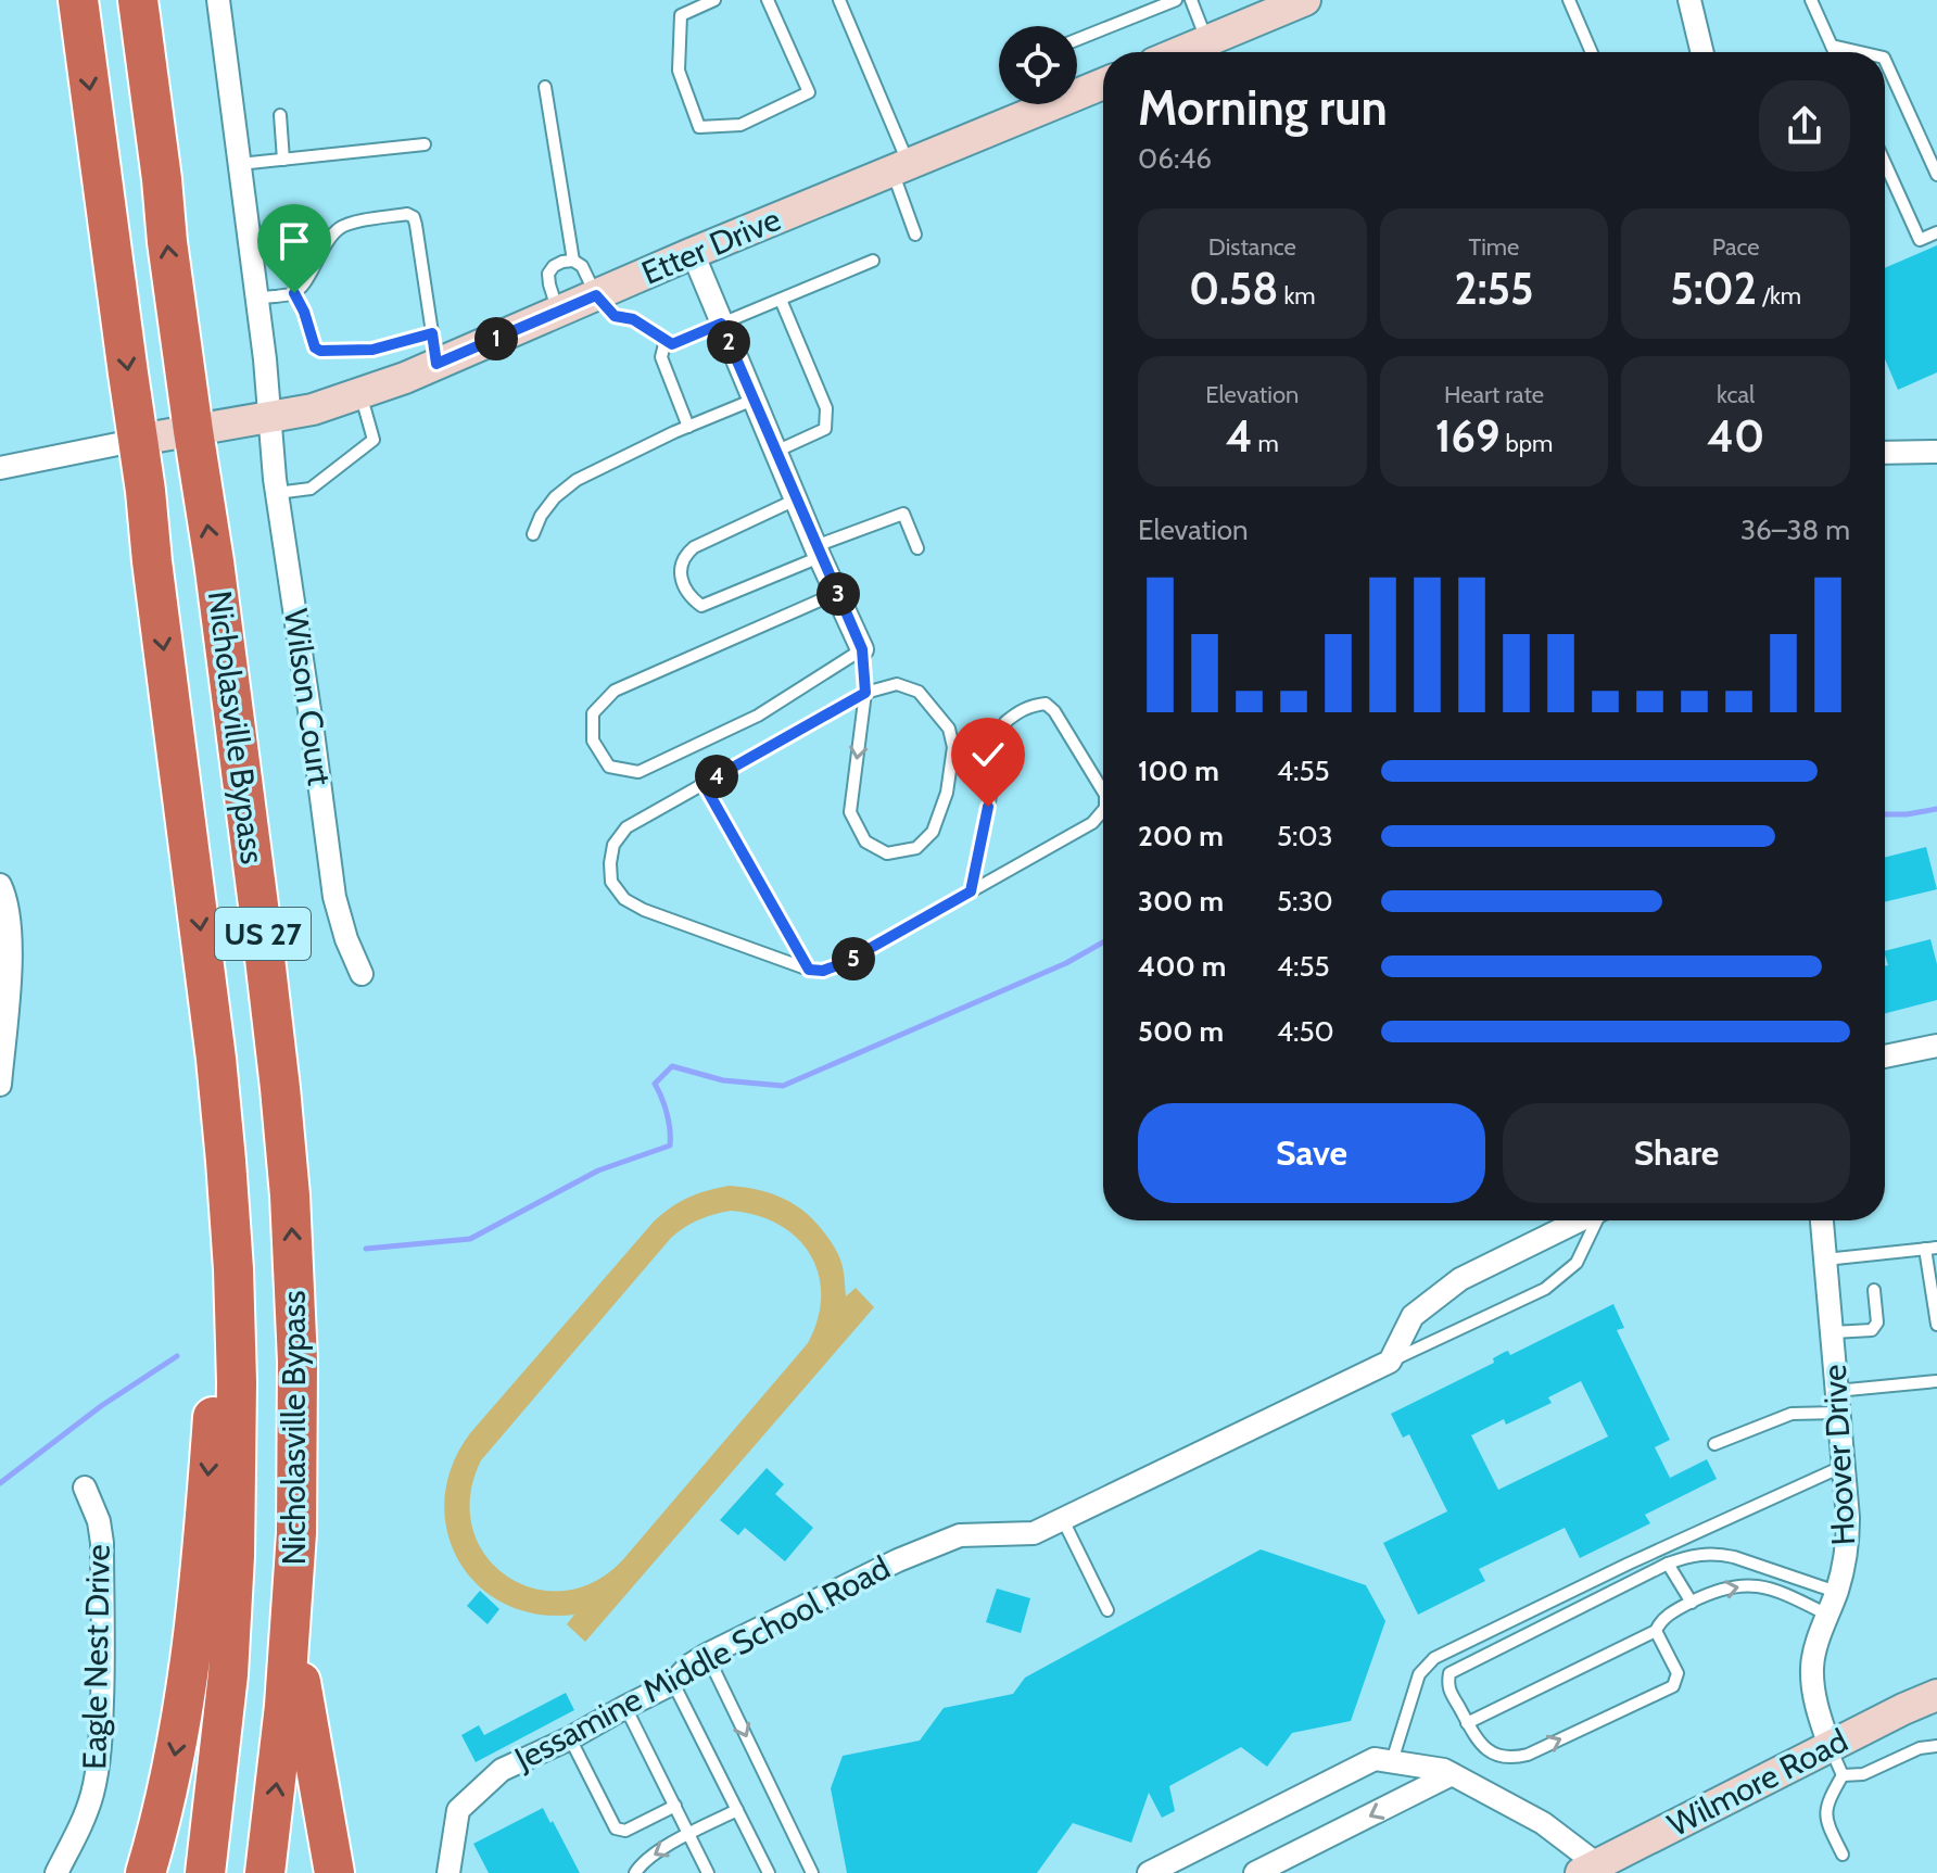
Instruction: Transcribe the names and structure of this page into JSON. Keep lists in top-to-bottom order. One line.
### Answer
{"streets":{"highway":["Nicholasville Bypass","US 27"],"street":["Etter Drive","Wilson Court","Hoover Drive","Eagle Nest Drive","Jessamine Middle School Road","Wilmore Road"]},"crossings":[["Etter Drive","Wilson Court"],["Etter Drive","Nicholasville Bypass"],["Hoover Drive","Wilmore Road"]],"page":{"heading":["Morning run","06:46"],"stats":[["Distance","0.58 km"],["Time","2:55"],["Pace","5:02 /km"],["Elevation","4 m"],["Heart rate","169 bpm"],["kcal","40"]],"pins":["1","2","3","4","5"],"chart":["Elevation","36–38 m"],"list":[{"name":"100 m","note":"4:55"},{"name":"200 m","note":"5:03"},{"name":"300 m","note":"5:30"},{"name":"400 m","note":"4:55"},{"name":"500 m","note":"4:50"}],"buttons":["Save","Share"]}}
